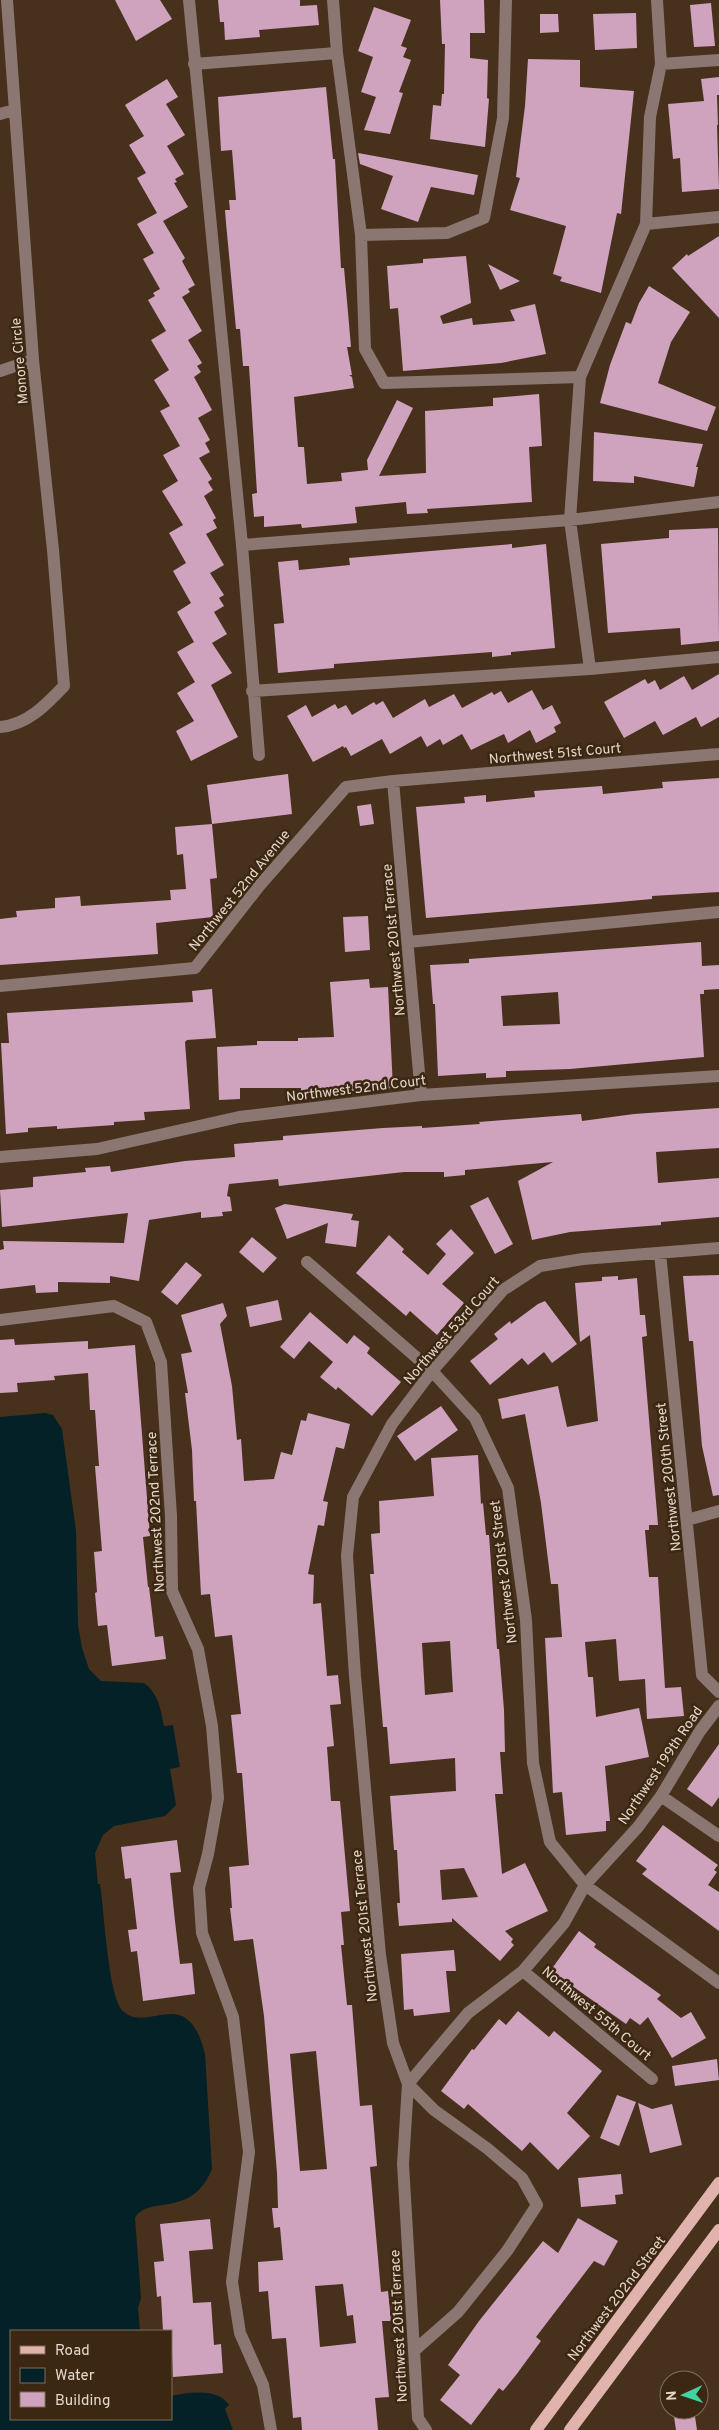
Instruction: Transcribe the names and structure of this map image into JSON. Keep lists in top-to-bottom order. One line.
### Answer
{"streets":{"main road":["Northwest 202nd Street"],"street":["Monore Circle","Northwest 51st Court","Northwest 52nd Avenue","Northwest 201st Terrace","Northwest 52nd Court","Northwest 53rd Court","Northwest 200th Street","Northwest 202nd Terrace","Northwest 201st Street","Northwest 199th Road","Northwest 55th Court"]},"crossings":[["Northwest 51st Court","Northwest 52nd Avenue"],["Northwest 51st Court","Northwest 201st Terrace"],["Northwest 52nd Avenue","Northwest 201st Terrace"],["Northwest 201st Terrace","Northwest 52nd Court"],["Northwest 201st Terrace","Northwest 53rd Court"],["Northwest 201st Terrace","Northwest 199th Road"],["Northwest 53rd Court","Northwest 200th Street"],["Northwest 53rd Court","Northwest 201st Street"],["Northwest 201st Street","Northwest 199th Road"],["Northwest 199th Road","Northwest 55th Court"]],"legend":["Road","Water","Building"],"north":"left"}
